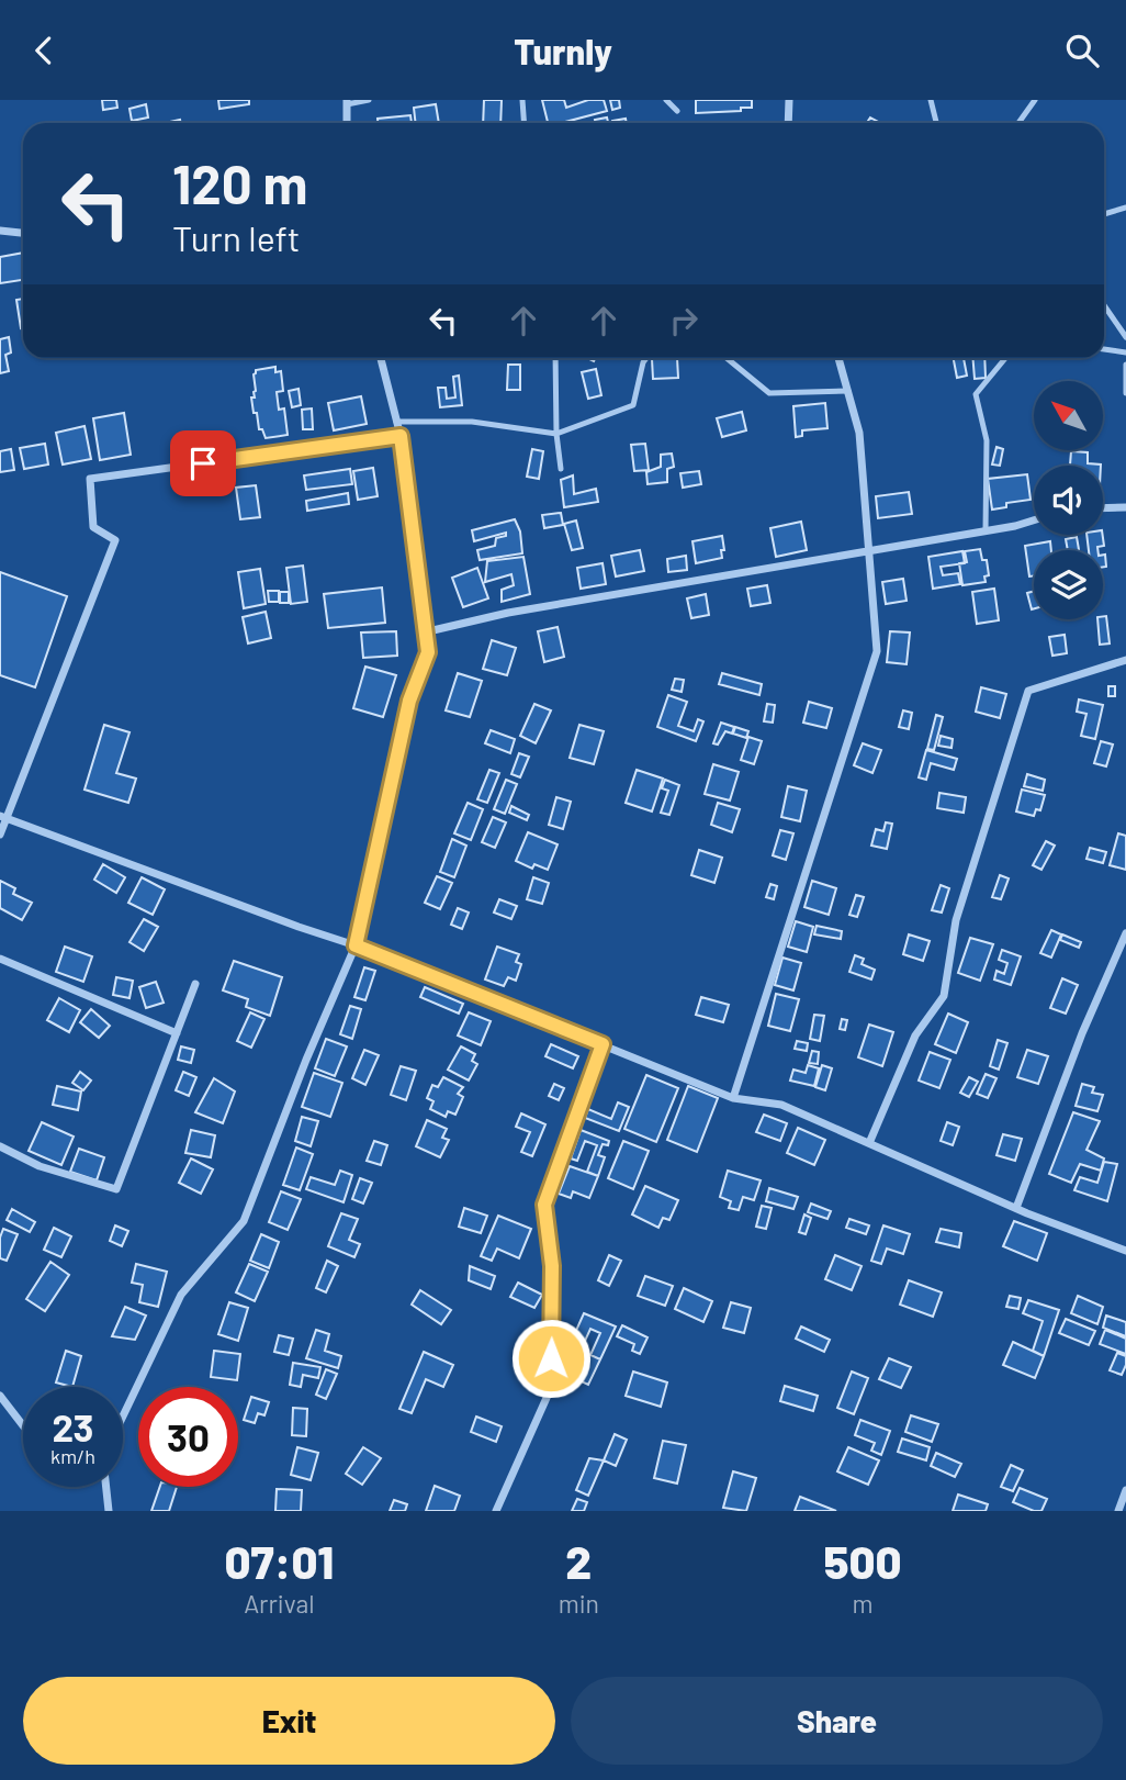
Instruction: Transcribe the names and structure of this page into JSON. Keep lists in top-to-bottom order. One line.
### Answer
{"north":"top left","page":{"header":"Turnly","turn":["120 m","Turn left"],"speed":"23 km/h","limit":"30","eta":["07:01","Arrival","2","min","500","m"],"buttons":["Exit","Share"]}}
